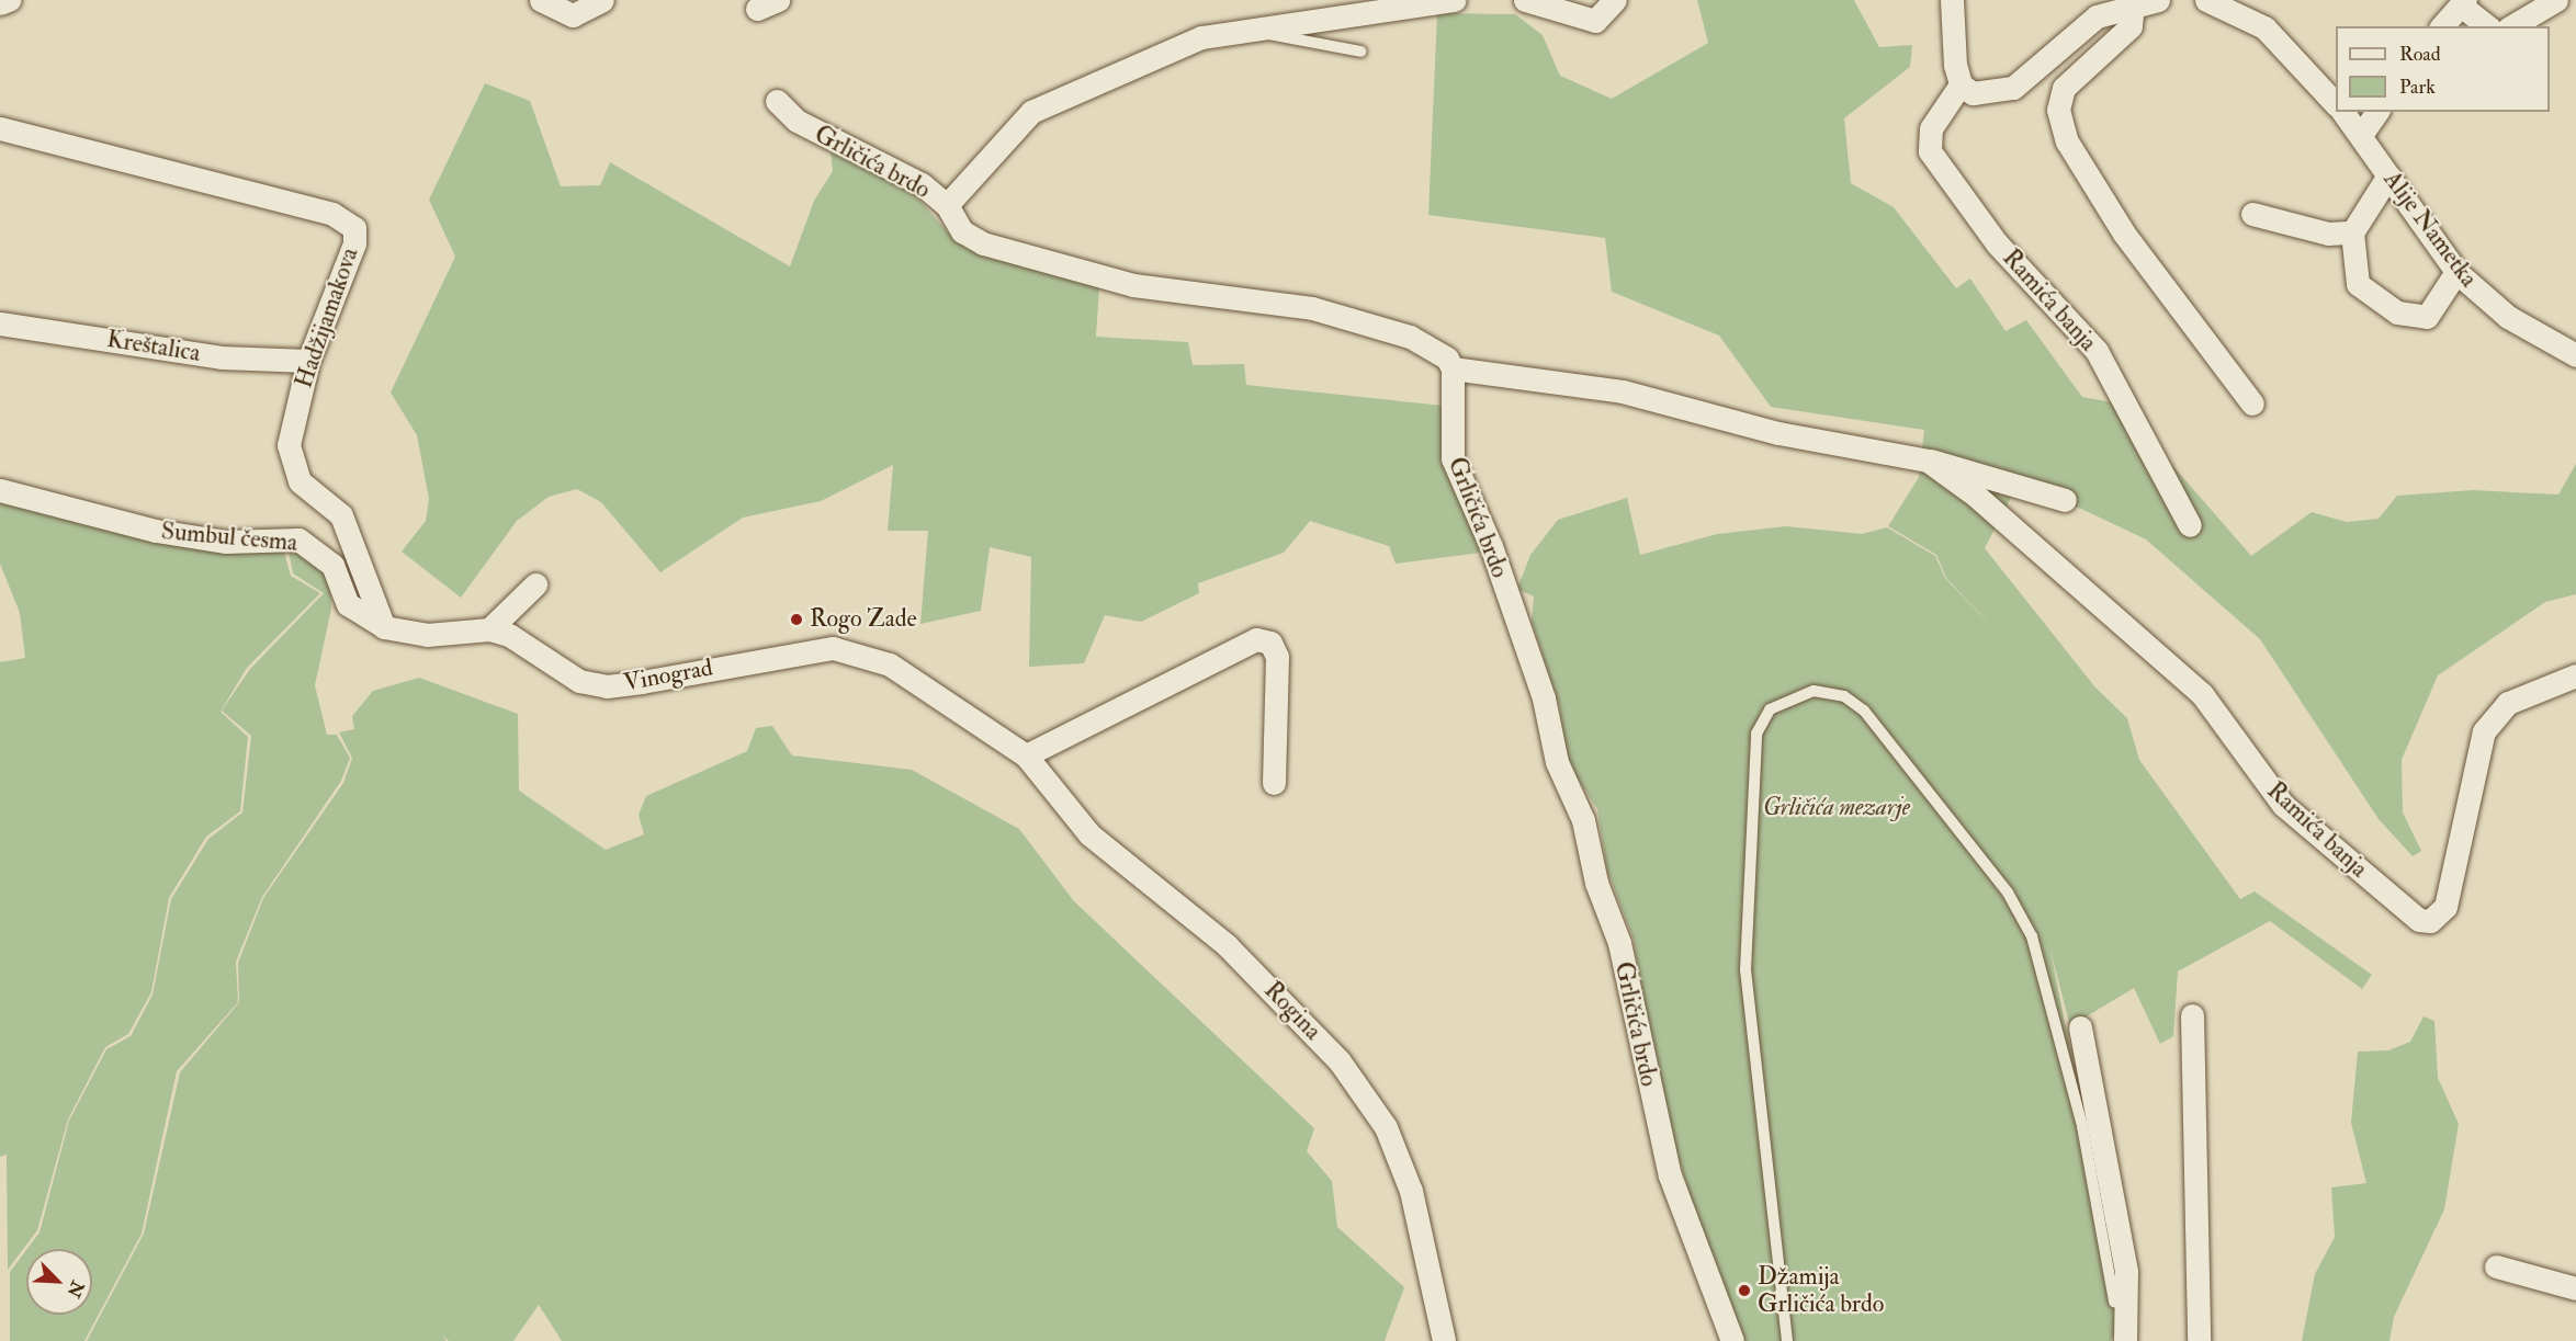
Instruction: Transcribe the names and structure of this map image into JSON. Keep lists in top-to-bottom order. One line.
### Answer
{"streets":{"street":["Grličića brdo","Alije Nametka","Ramića banja","Hadžijamakova","Kreštalica","Sumbul česma","Vinograd","Rogina"]},"crossings":[["Grličića brdo","Ramića banja"],["Hadžijamakova","Kreštalica"],["Hadžijamakova","Sumbul česma"],["Hadžijamakova","Vinograd"],["Sumbul česma","Vinograd"],["Vinograd","Rogina"]],"parks":["Grličića mezarje"],"places":["Rogo Zade","Džamija Grličića brdo"],"legend":["Road","Park"],"north":"bottom right"}
